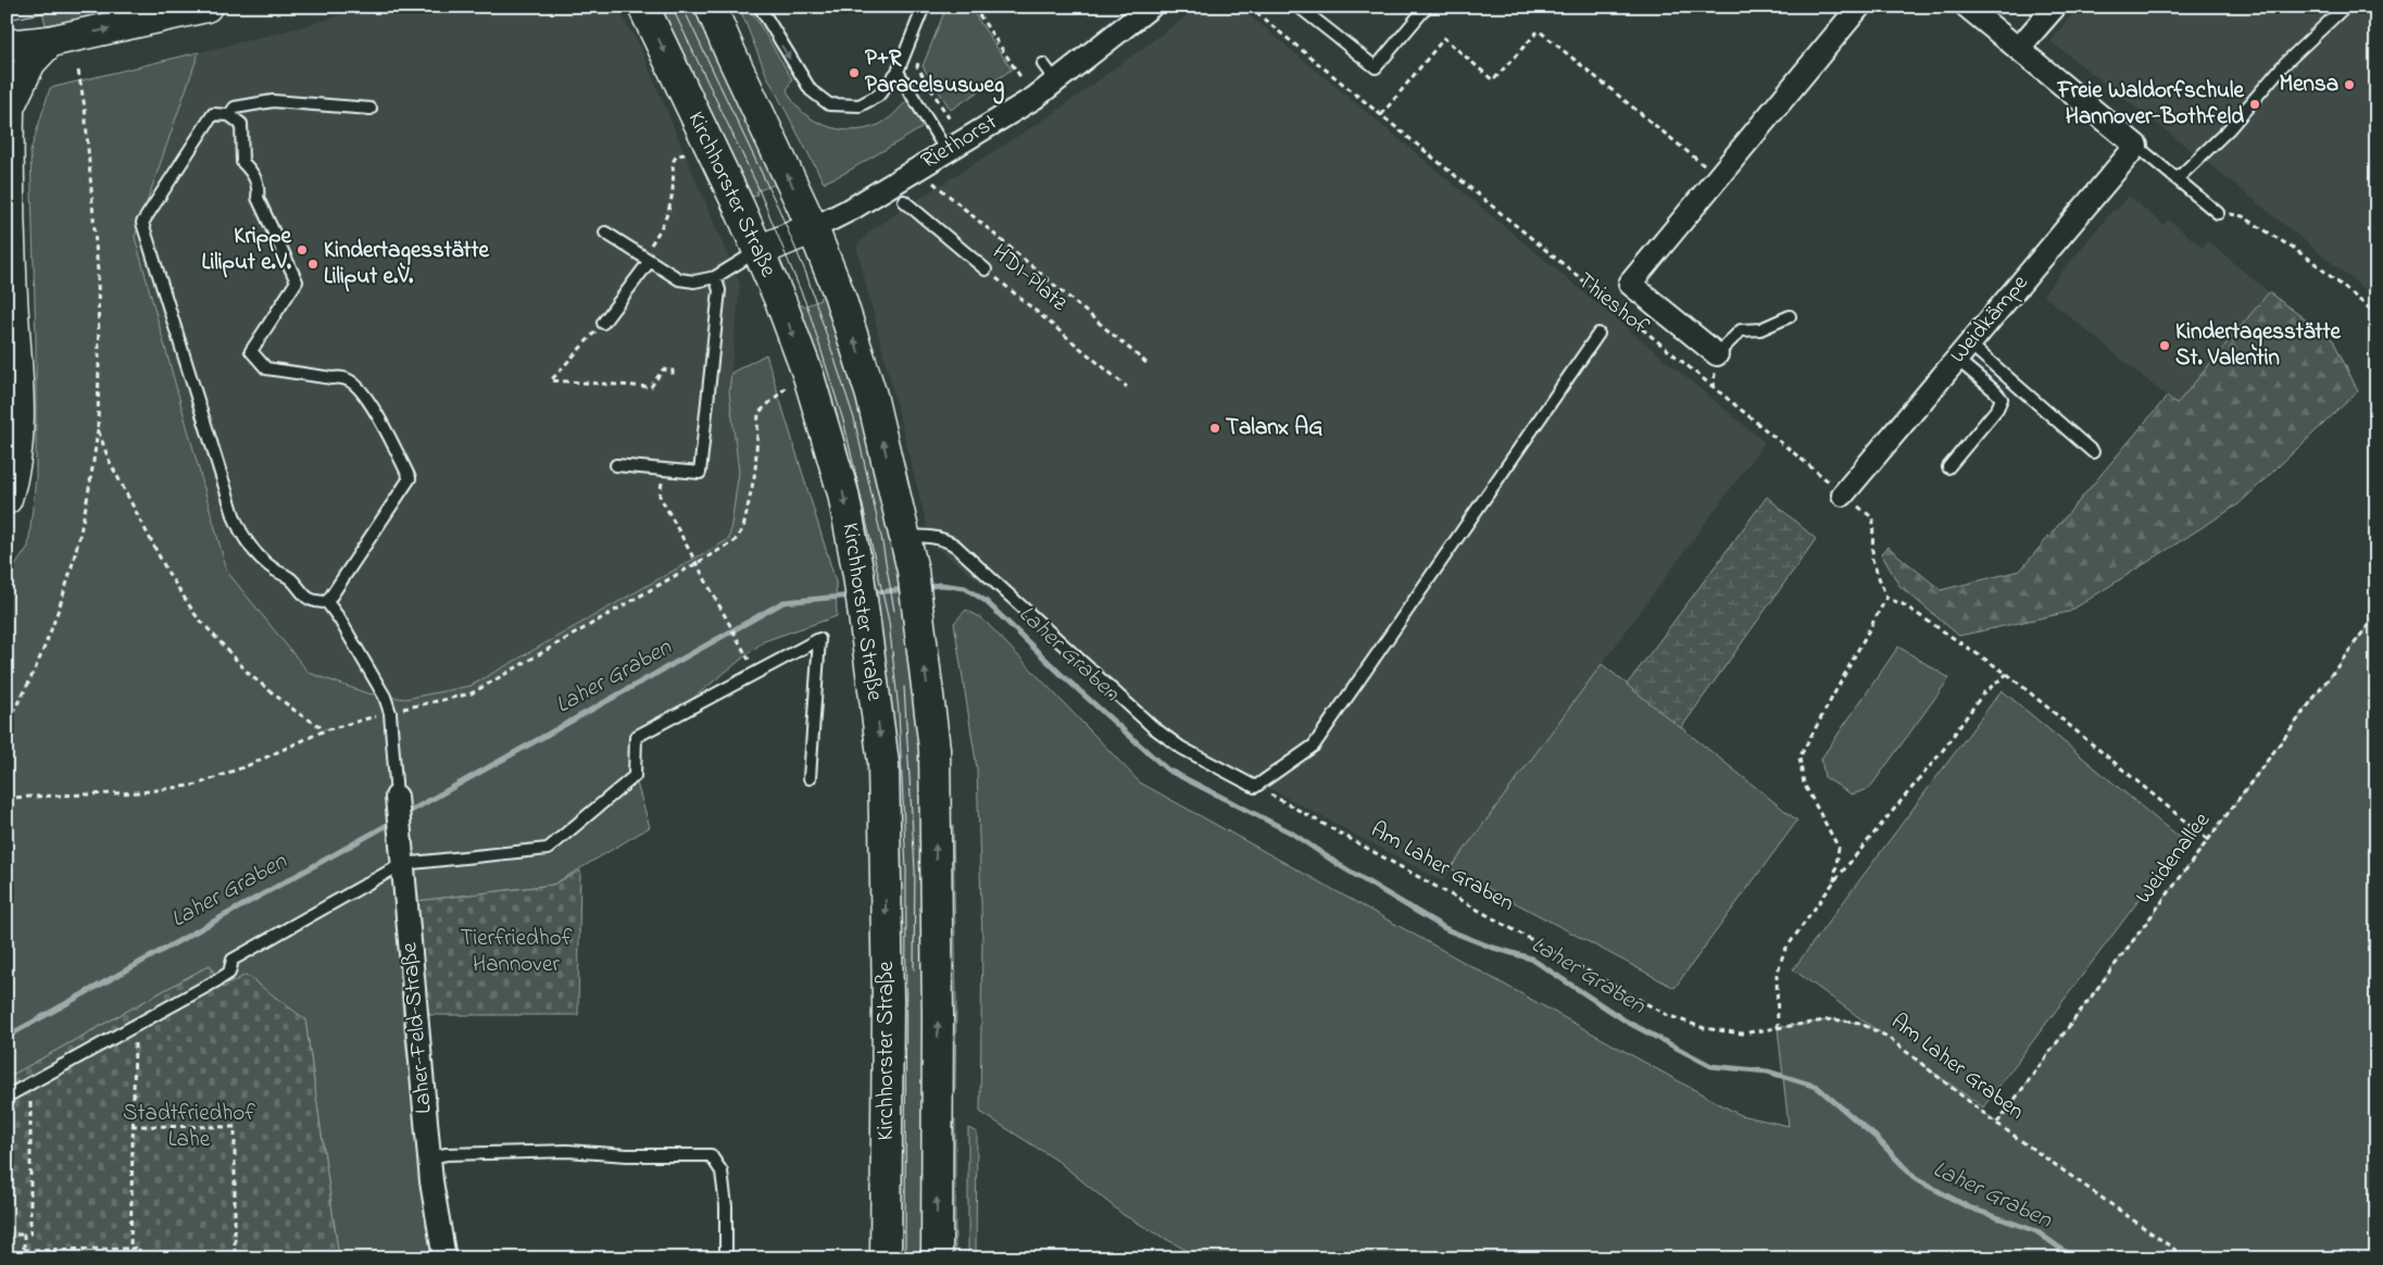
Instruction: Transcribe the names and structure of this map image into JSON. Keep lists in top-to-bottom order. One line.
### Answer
{"streets":{"main road":["Kirchhorster Straße"],"street":["Riethorst","Thieshof","Weidkämpe","Laher-Feld-Straße"],"lane":["HDI-Platz"],"path":["Weidenallee","Am Laher Graben"]},"crossings":[["Thieshof","Weidkämpe"],["Weidenallee","Am Laher Graben"]],"water":["Laher Graben"],"parks":["Tierfriedhof Hannover","Stadtfriedhof Lahe"],"places":["P+R Paracelsusweg","Mensa","Freie Waldorfschule Hannover-Bothfeld","Krippe Liliput e.V.","Kindertagesstätte Liliput e.V.","Kindertagesstätte St. Valentin","Talanx AG"]}
